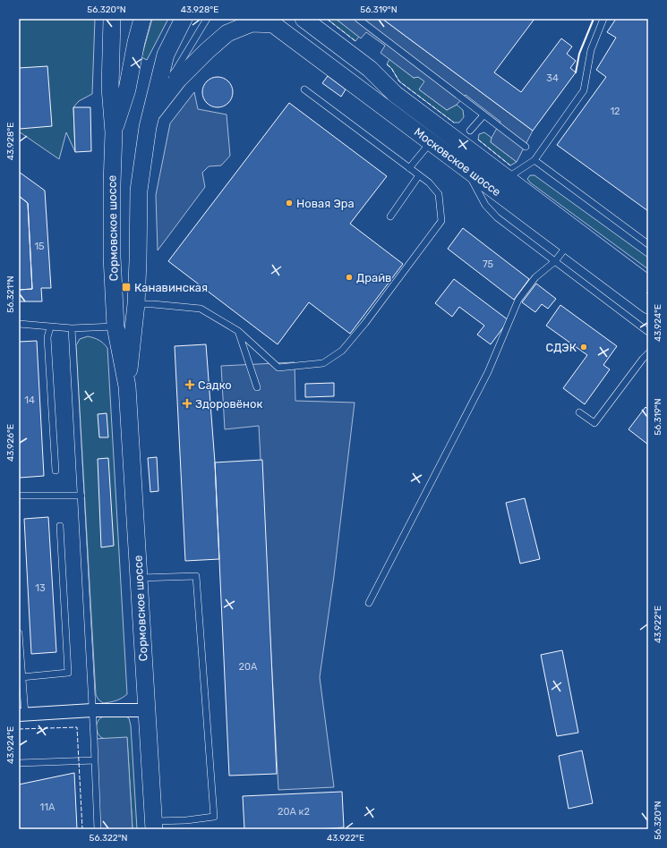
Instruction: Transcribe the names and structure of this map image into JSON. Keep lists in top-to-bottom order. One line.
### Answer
{"streets":{"main road":["Московское шоссе","Сормовское шоссе"]},"crossings":[["Московское шоссе","Сормовское шоссе"]],"places":{"other":["Новая Эра","Драйв","СДЭК"],"transit":["Канавинская"],"health":["Садко","Здоровёнок"]},"house_numbers":["34","12","15","75","14","13","20А","11А","20А к2"],"coordinates":["56.320°N","43.928°E","56.319°N","56.321°N","43.924°E","43.926°E","43.922°E","56.322°N"]}
